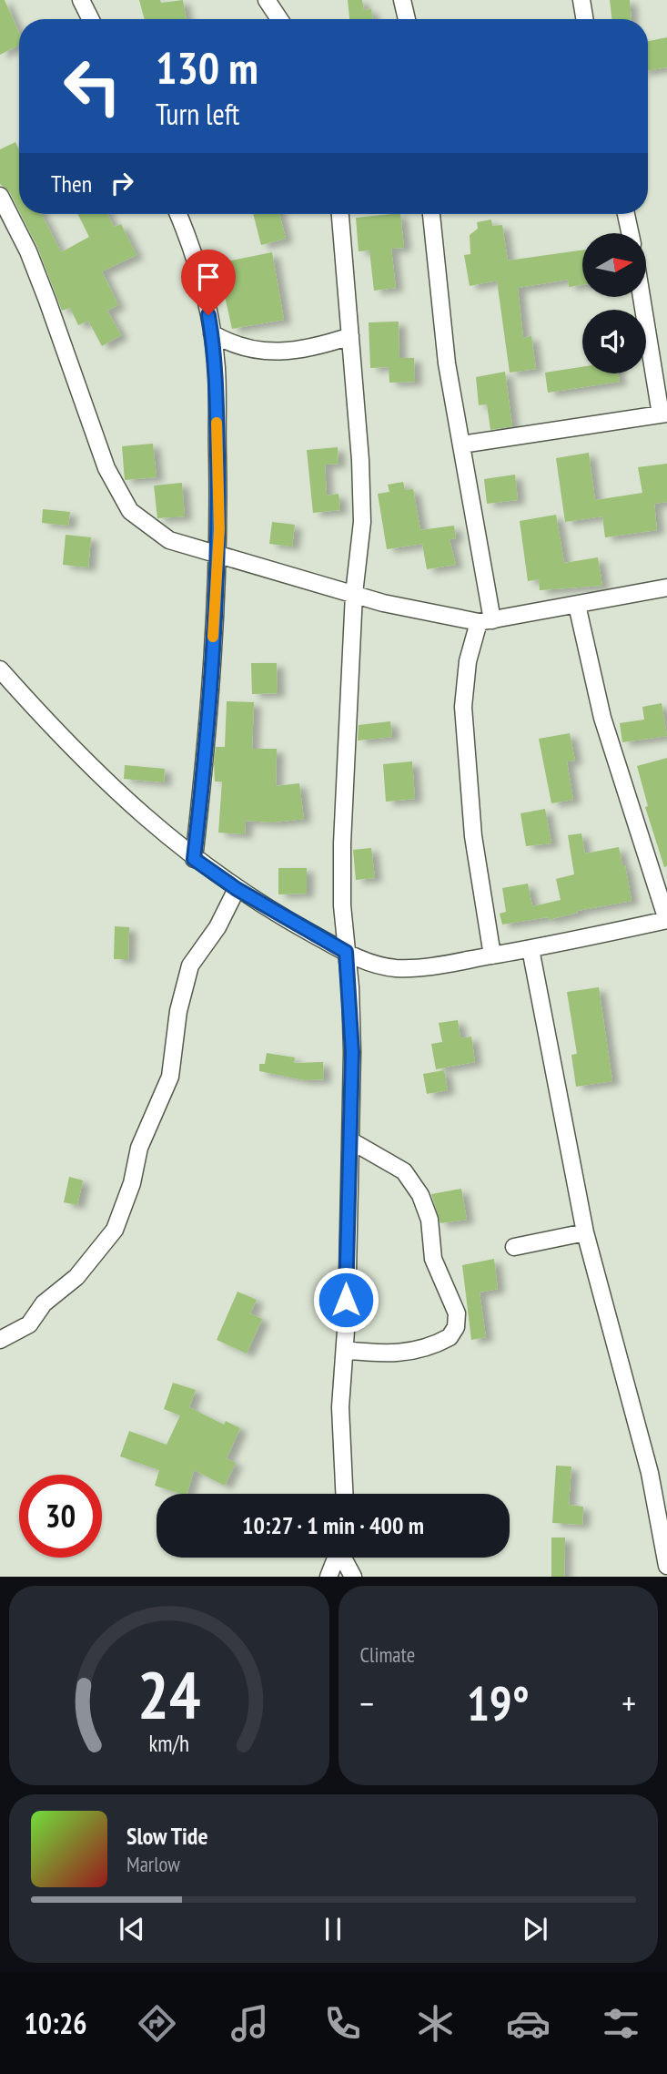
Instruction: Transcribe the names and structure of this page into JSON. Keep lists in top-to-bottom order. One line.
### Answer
{"north":"right","page":{"turn":["130 m","Turn left"],"then":"Then","limit":"30","trip":"10:27 · 1 min · 400 m","tile":"Climate","heat":["−","19°","+"],"song":["Slow Tide","Marlow"],"tabs":"10:26","gauge":["24","km/h"]}}
